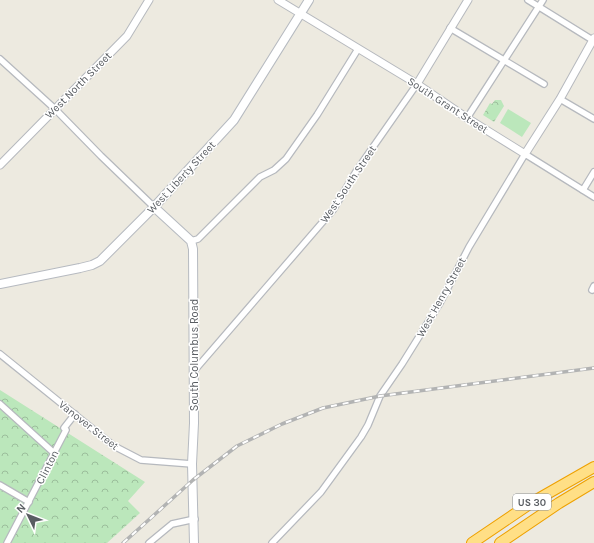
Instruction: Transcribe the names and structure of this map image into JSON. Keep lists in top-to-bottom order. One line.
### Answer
{"streets":{"highway":["US 30"],"main road":["West Liberty Street","South Columbus Road"],"street":["West North Street","South Grant Street","West South Street","West Henry Street","Vanover Street","Clinton"]},"crossings":[["South Grant Street","West Liberty Street"],["South Grant Street","West South Street"],["South Grant Street","West Henry Street"],["West South Street","South Columbus Road"],["South Columbus Road","Vanover Street"],["Vanover Street","Clinton"]],"north":"top left"}
